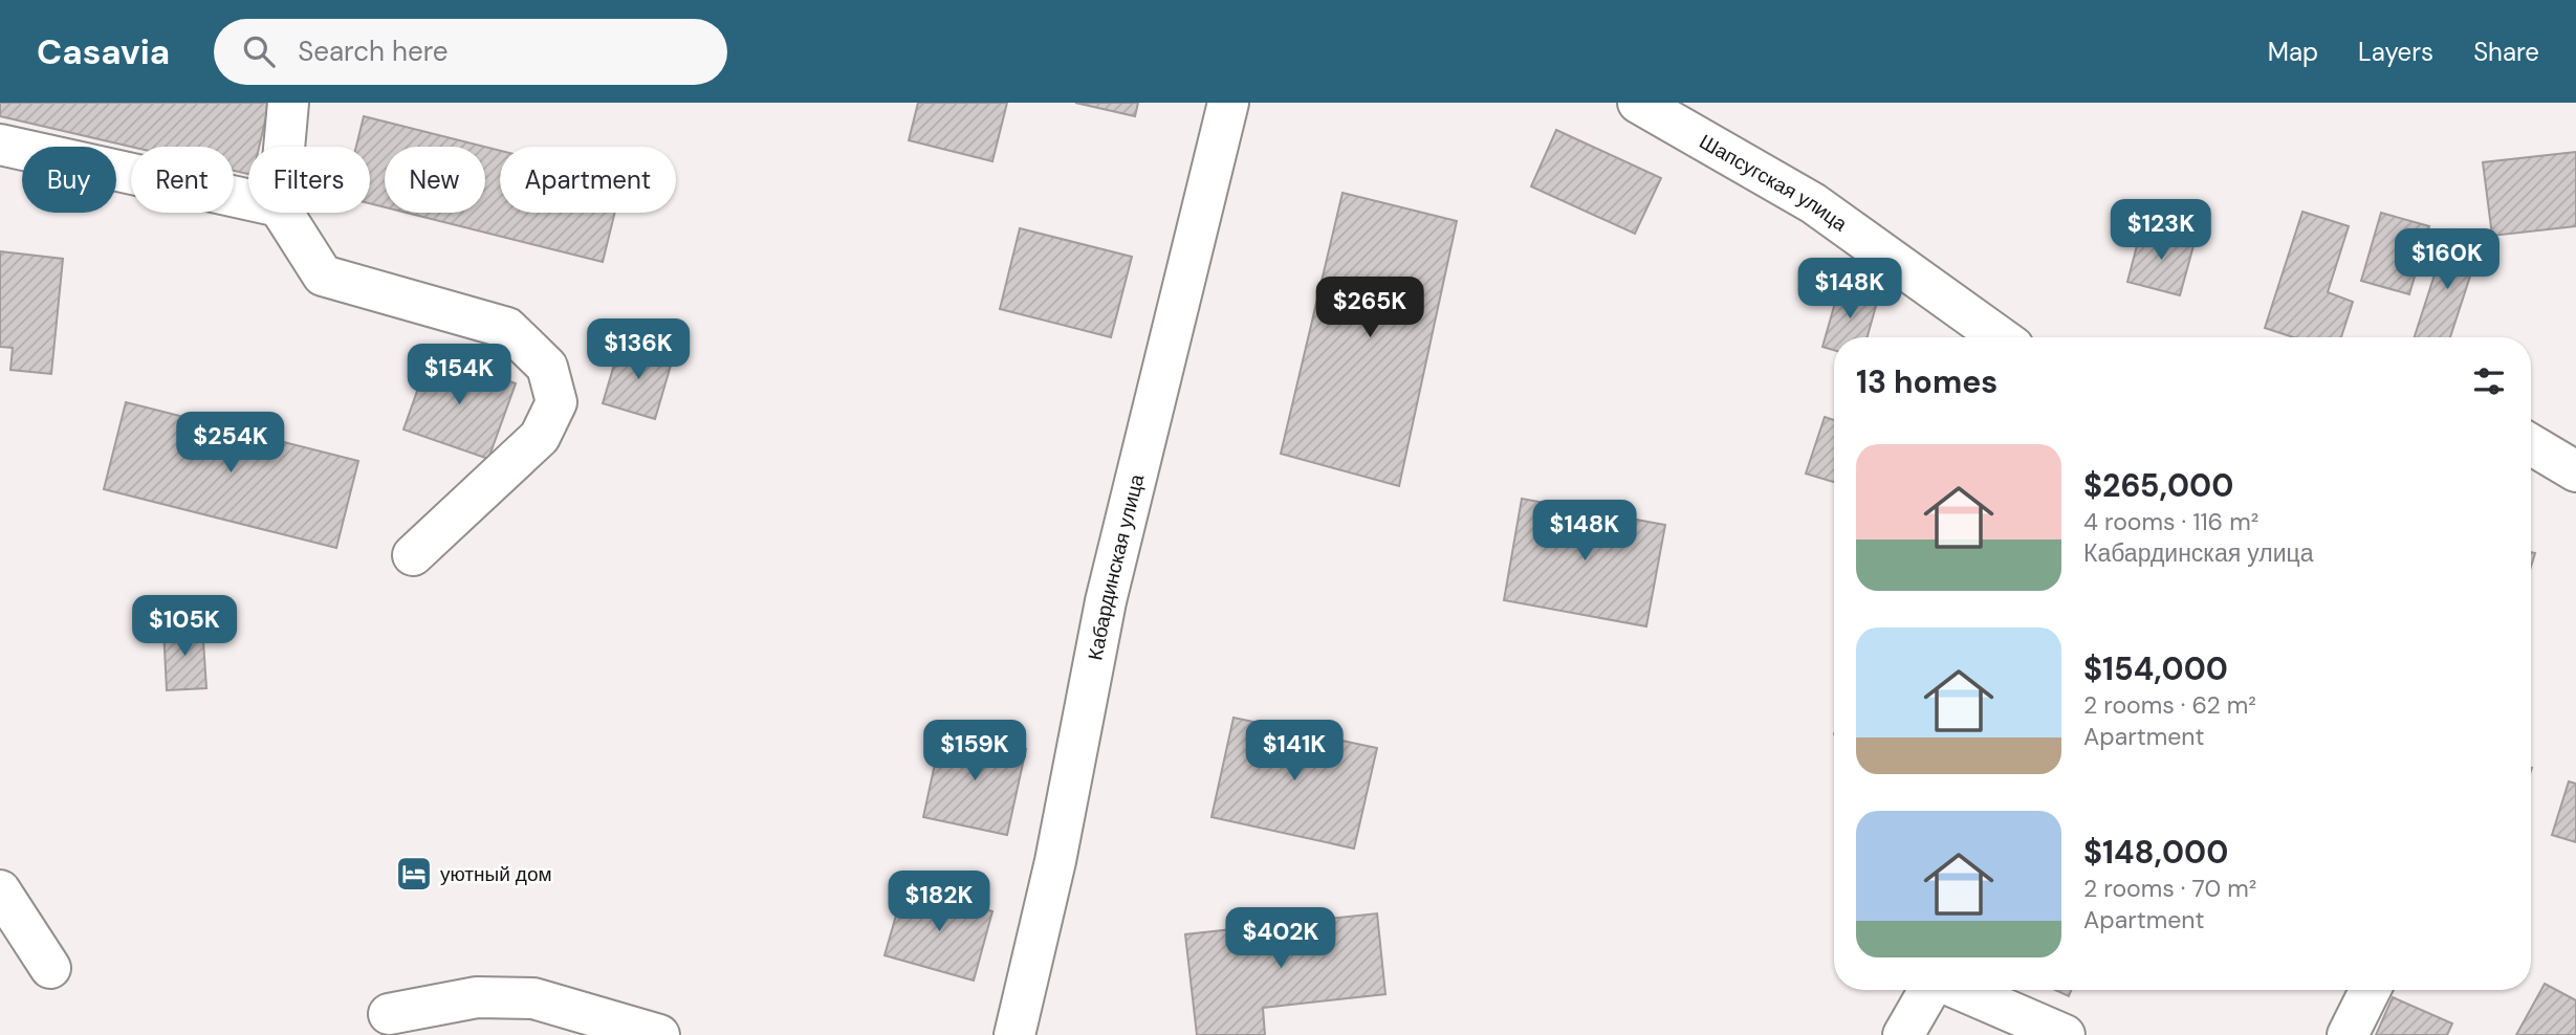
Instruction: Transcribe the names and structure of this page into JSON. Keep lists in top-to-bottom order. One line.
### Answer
{"streets":{"street":["Шапсугская улица","Кабардинская улица"]},"places":{"hotel":["уютный дом"]},"page":{"header":"Casavia","search":"Search here","nav":["Map","Layers","Share"],"chip":["Buy","Rent","Filters","New","Apartment"],"price":["$123K","$160K","$148K","$265K","$136K","$154K","$254K","$148K","$105K","$159K","$141K","$182K","$402K"],"heading":"13 homes","list":[{"name":"$265,000","note":"4 rooms · 116 m² · Кабардинская улица"},{"name":"$154,000","note":"2 rooms · 62 m² · Apartment"},{"name":"$148,000","note":"2 rooms · 70 m² · Apartment"}]}}
